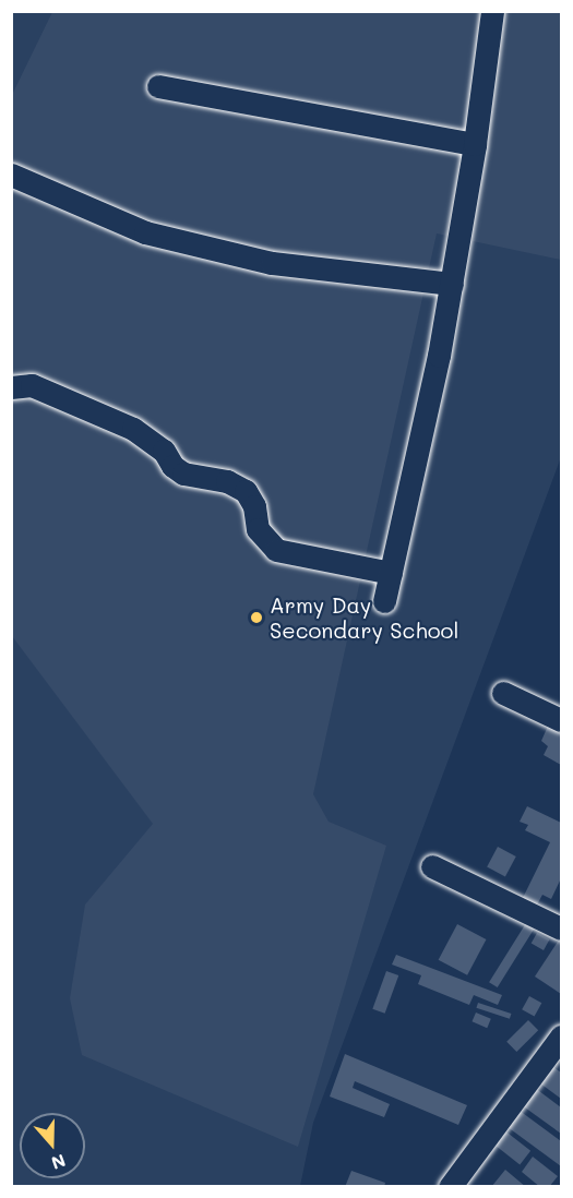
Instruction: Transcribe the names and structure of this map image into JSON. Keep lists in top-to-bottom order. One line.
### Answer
{"places":["Army Day Secondary School"],"north":"bottom"}
